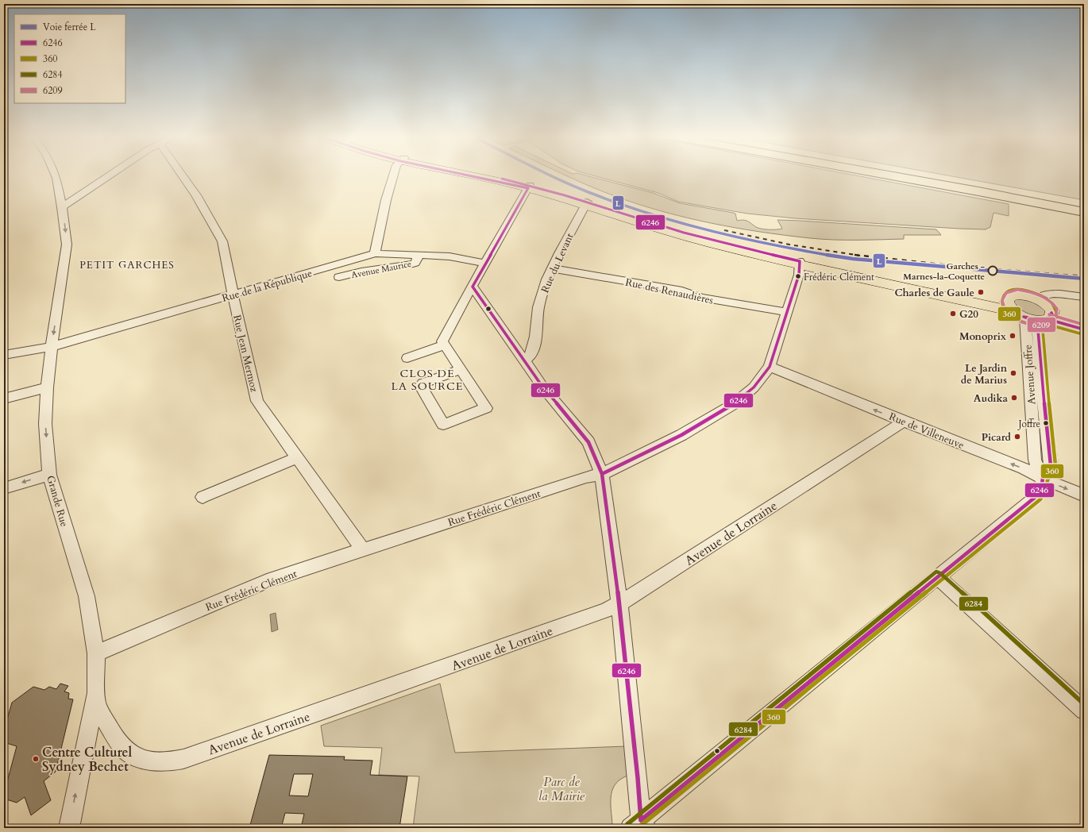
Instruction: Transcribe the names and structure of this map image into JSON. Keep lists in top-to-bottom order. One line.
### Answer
{"streets":{"street":["Rue du Levant","Avenue Maurice","Rue de la République","Rue des Renaudières","Rue Jean Mermoz","Avenue Joffre","Rue de Villeneuve","Grande Rue","Rue Frédéric Clément","Avenue de Lorraine"]},"crossings":[["Rue du Levant","Rue des Renaudières"],["Avenue Maurice","Rue de la République"],["Rue de la République","Rue Jean Mermoz"],["Rue de la République","Grande Rue"],["Rue des Renaudières","Rue Frédéric Clément"],["Rue Jean Mermoz","Rue Frédéric Clément"],["Avenue Joffre","Rue de Villeneuve"],["Rue de Villeneuve","Rue Frédéric Clément"],["Rue de Villeneuve","Avenue de Lorraine"],["Grande Rue","Rue Frédéric Clément"],["Grande Rue","Avenue de Lorraine"]],"districts":["PETIT GARCHES","CLOS DE LA SOURCE"],"parks":["Parc de la Mairie"],"places":["Garches - Marnes-la-Coquette","Frédéric Clément","Charles de Gaule","G20","Monoprix","Le Jardin de Marius","Audika","Joffre","Picard","Centre Culturel Sydney Bechet"],"lines":["rail line L","transit line 6246","transit line 360","transit line 6209","transit line 6284"],"legend":["Voie ferrée L","6246","360","6284","6209"]}
